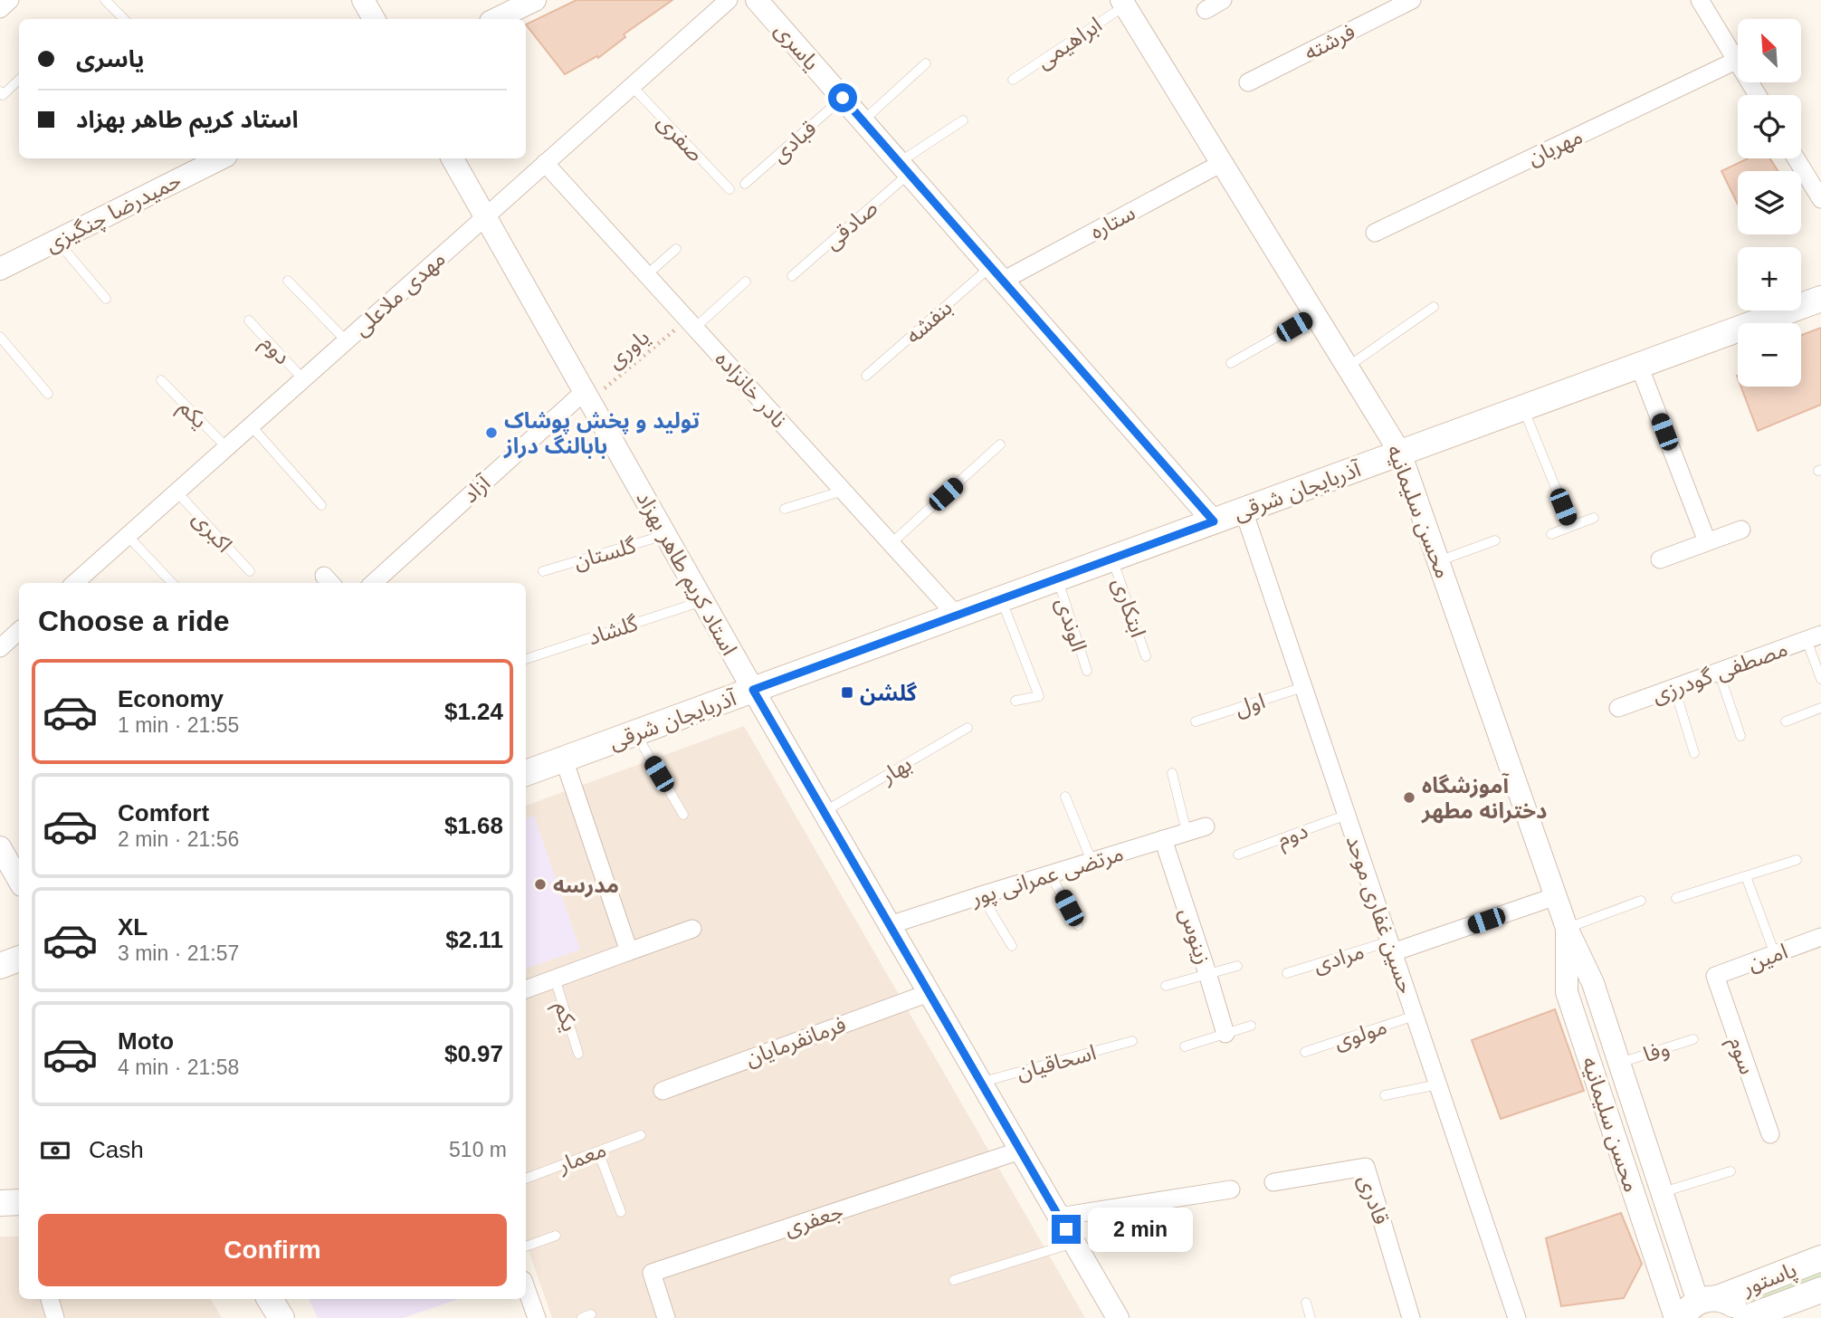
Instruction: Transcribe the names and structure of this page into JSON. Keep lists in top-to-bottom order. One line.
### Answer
{"streets":{"main road":["آذربایجان شرقی","پاستور"],"street":["فرشته","یاسری","مهربان","حمیدرضا چنگیزی","ستاره","مهدی ملاعلی","نادر خانزاده","آزاد","محسن سلیمانیه","استاد کریم طاهر بهزاد","مصطفی گودرزی","مرتضی عمرانی پور","حسین غفاری موحد","زینوس","امین","فرمانفرمایان","سوم","قادری","جعفری"],"lane":["ابراهیمی","صفری","قبادی","صادقی","بنفشه","دوم","یکم","اکبری","گلستان","ابتکاری","الوندی","گلشاد","اول","بهار","مرادی","مولوی","وفا","اسحاقیان","معمار"],"path":["یاوری"]},"crossings":[["ابراهیمی","محسن سلیمانیه"],["یاسری","قبادی"],["یاسری","ستاره"],["یاسری","صادقی"],["یاسری","بنفشه"],["یاسری","آذربایجان شرقی"],["صفری","مهدی ملاعلی"],["ستاره","بنفشه"],["ستاره","محسن سلیمانیه"],["مهدی ملاعلی","دوم"],["مهدی ملاعلی","نادر خانزاده"],["مهدی ملاعلی","یکم"],["مهدی ملاعلی","اکبری"],["مهدی ملاعلی","استاد کریم طاهر بهزاد"],["یاوری","نادر خانزاده"],["یاوری","آزاد"],["یاوری","استاد کریم طاهر بهزاد"],["دوم","حسین غفاری موحد"],["نادر خانزاده","آذربایجان شرقی"],["آزاد","استاد کریم طاهر بهزاد"],["آذربایجان شرقی","محسن سلیمانیه"],["آذربایجان شرقی","استاد کریم طاهر بهزاد"],["آذربایجان شرقی","ابتکاری"],["آذربایجان شرقی","الوندی"],["آذربایجان شرقی","حسین غفاری موحد"],["محسن سلیمانیه","وفا"],["محسن سلیمانیه","پاستور"],["گلستان","استاد کریم طاهر بهزاد"],["استاد کریم طاهر بهزاد","گلشاد"],["استاد کریم طاهر بهزاد","بهار"],["استاد کریم طاهر بهزاد","مرتضی عمرانی پور"],["استاد کریم طاهر بهزاد","فرمانفرمایان"],["استاد کریم طاهر بهزاد","اسحاقیان"],["استاد کریم طاهر بهزاد","جعفری"],["اول","حسین غفاری موحد"],["مرتضی عمرانی پور","زینوس"],["حسین غفاری موحد","مرادی"],["حسین غفاری موحد","مولوی"],["امین","سوم"]],"places":{"other":["تولید و پخش پوشاک بابالنگ دراز","آموزشگاه دخترانه مطهر","مدرسه"],"transit":["گلشن"]},"north":"top left","page":{"map_buttons":["+","−"],"banner":["یاسری","استاد کریم طاهر بهزاد"],"heading":"Choose a ride","list":[{"name":"Economy","note":"1 min · 21:55","value":"$1.24"},{"name":"Comfort","note":"2 min · 21:56","value":"$1.68"},{"name":"XL","note":"3 min · 21:57","value":"$2.11"},{"name":"Moto","note":"4 min · 21:58","value":"$0.97"}],"pay":["Cash","510 m"],"buttons":"Confirm","bubble":"2 min"}}
